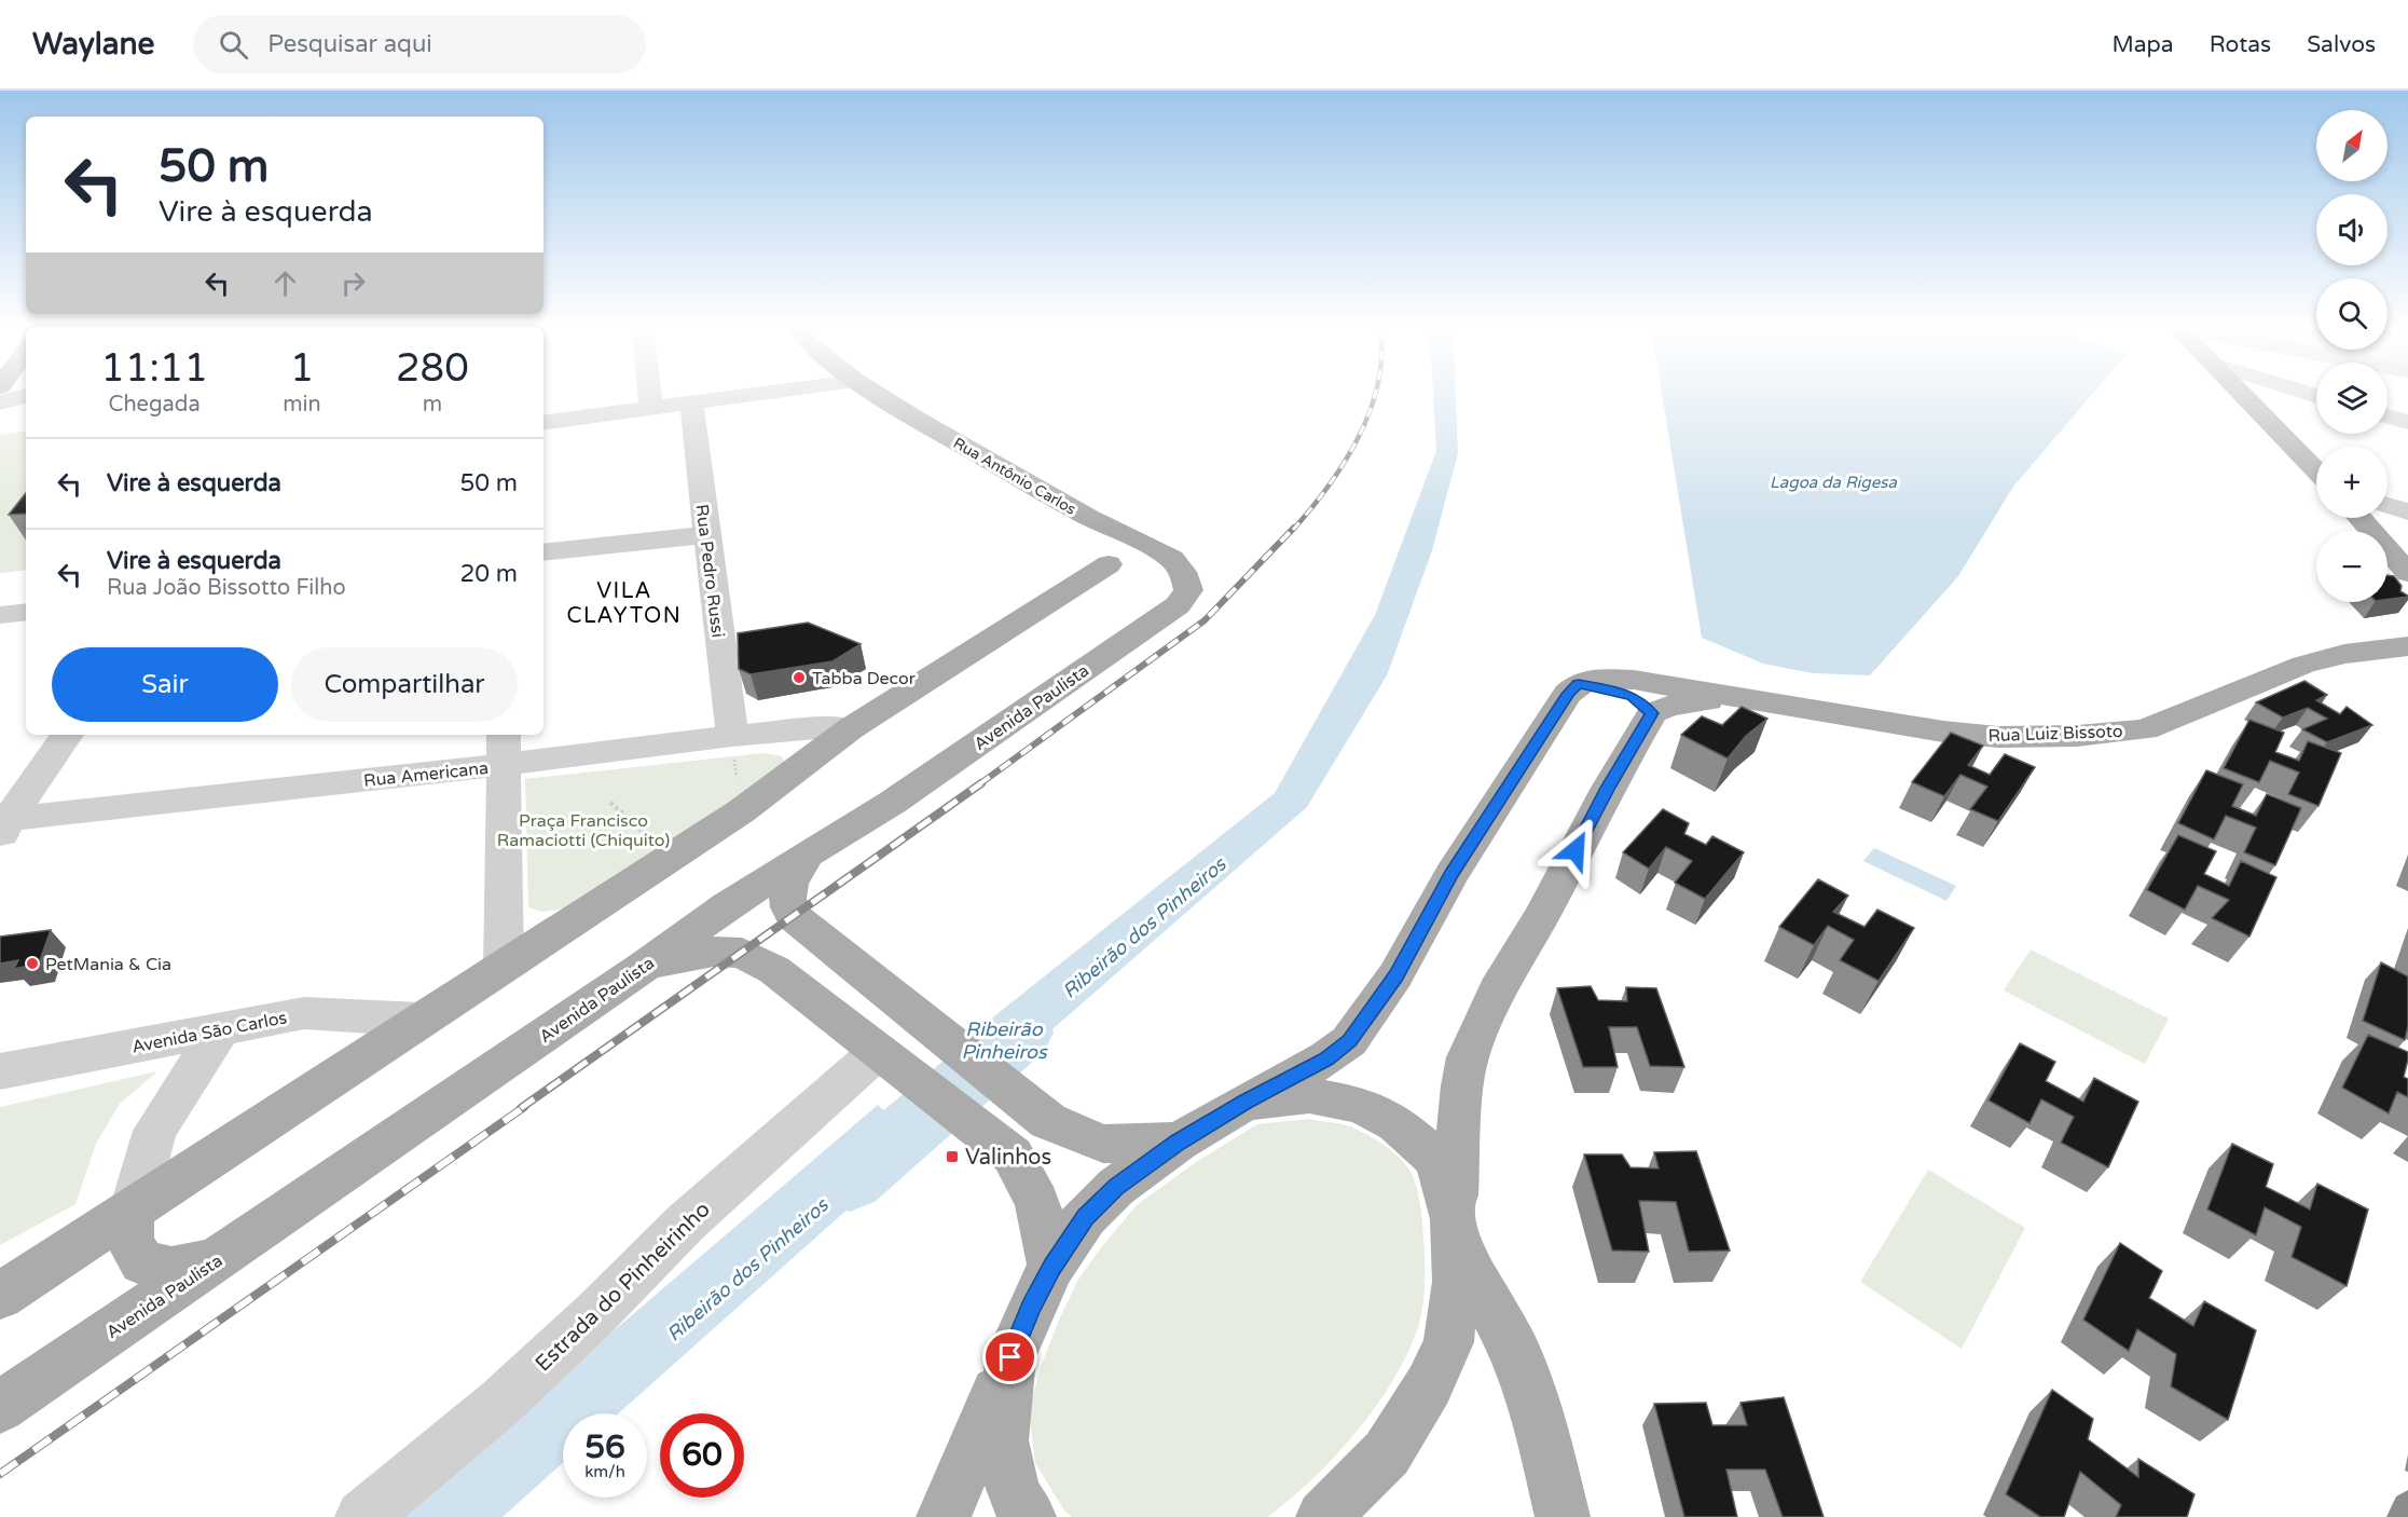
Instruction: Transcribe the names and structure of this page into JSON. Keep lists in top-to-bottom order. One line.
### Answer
{"streets":{"main road":["Rua Antônio Carlos","Avenida Paulista","Rua Luiz Bissoto"],"street":["Rua Pedro Russi","Rua Americana","Avenida São Carlos","Estrada do Pinheirinho"]},"crossings":[["Rua Antônio Carlos","Avenida Paulista"],["Rua Pedro Russi","Rua Americana"]],"districts":["VILA CLAYTON"],"water":["Lagoa da Rigesa","Ribeirão dos Pinheiros","Ribeirão Pinheiros"],"parks":["Praça Francisco Ramaciotti (Chiquito)"],"places":{"other":["Tabba Decor","PetMania & Cia"],"transit":["Valinhos"]},"north":"top right","page":{"header":"Waylane","search":"Pesquisar aqui","nav":["Mapa","Rotas","Salvos"],"map_buttons":["+","−"],"turn":["50 m","Vire à esquerda"],"eta":["11:11","Chegada","1","min","280","m"],"list":[{"name":"Vire à esquerda","value":"50 m"},{"name":"Vire à esquerda","note":"Rua João Bissotto Filho","value":"20 m"}],"buttons":["Sair","Compartilhar"],"speed":"56 km/h","limit":"60"}}
